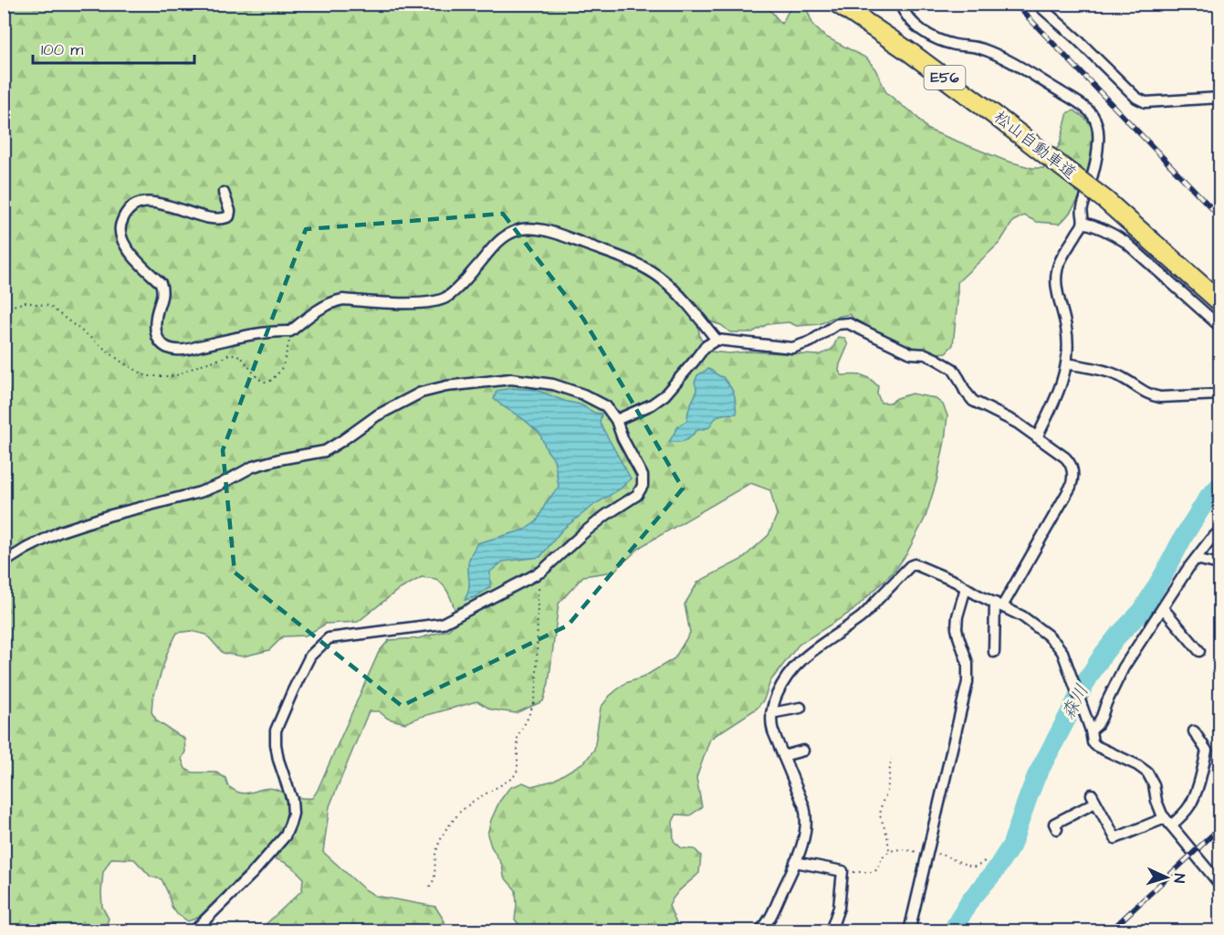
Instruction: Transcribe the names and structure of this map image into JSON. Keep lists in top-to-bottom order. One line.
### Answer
{"streets":{"highway":["E56","松山自動車道"]},"water":["森川"],"scale_bar":"100 m","north":"right"}
